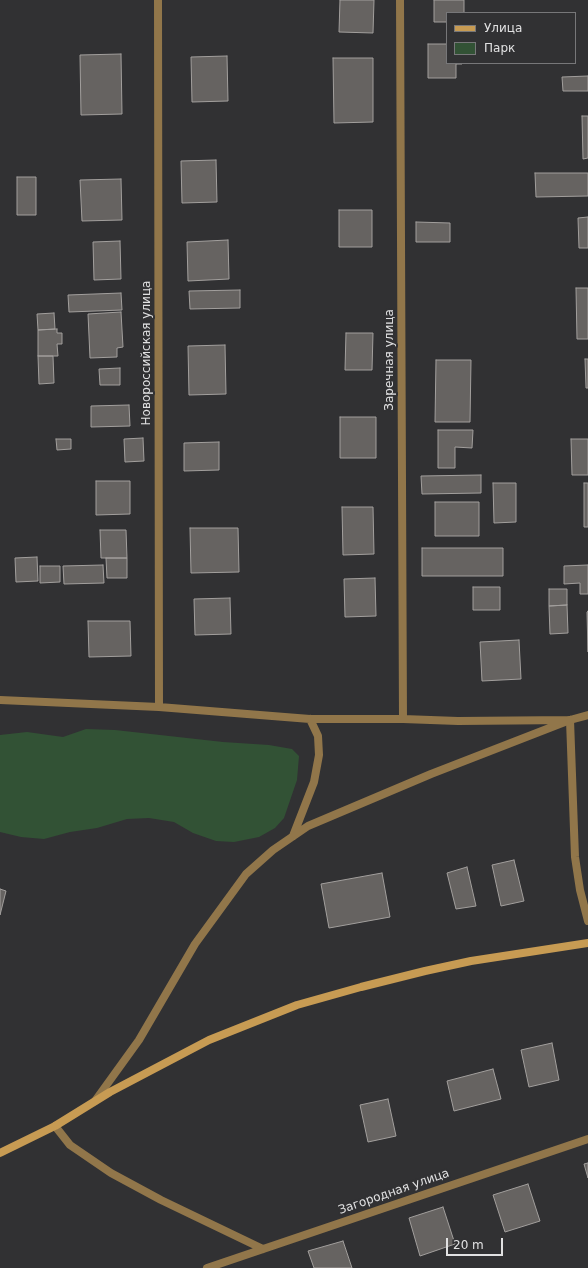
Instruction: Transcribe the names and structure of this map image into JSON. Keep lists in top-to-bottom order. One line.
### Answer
{"streets":{"street":["Новороссийская улица","Заречная улица","Загородная улица"]},"legend":["Улица","Парк"],"scale_bar":"20 m"}
